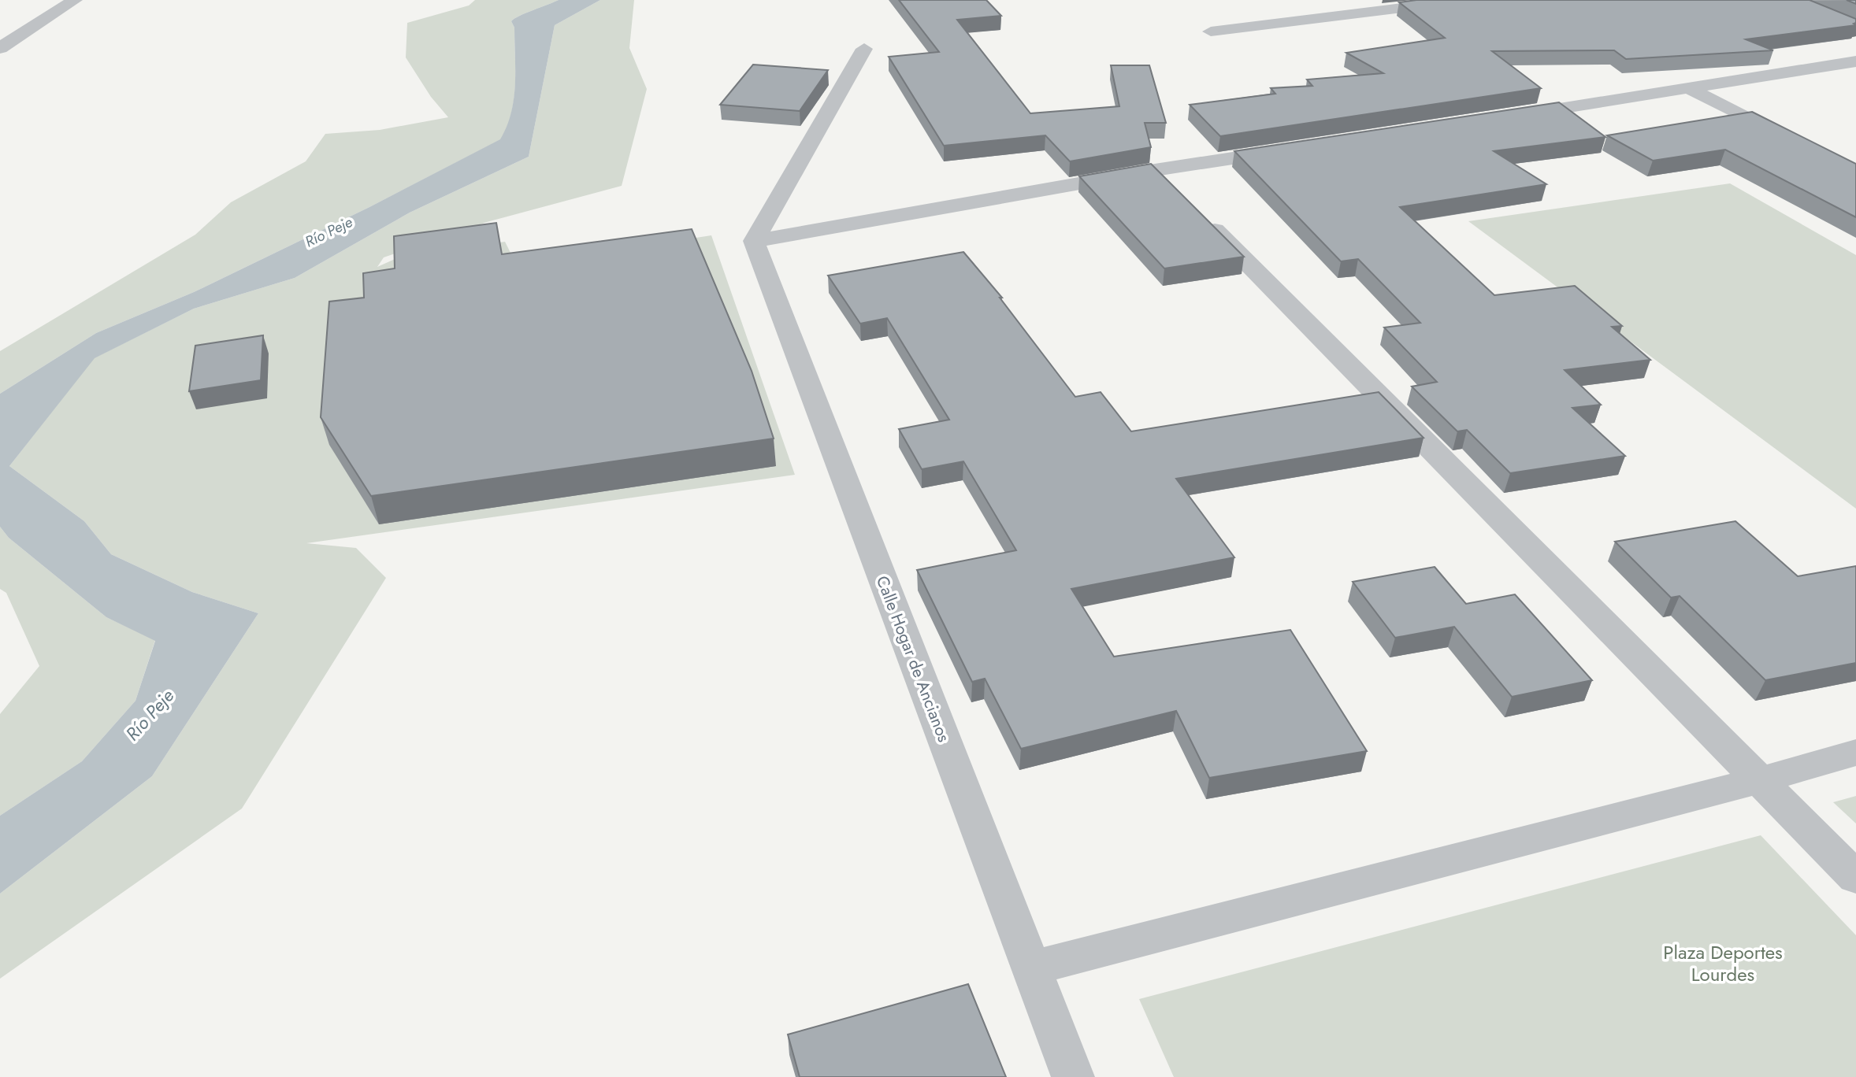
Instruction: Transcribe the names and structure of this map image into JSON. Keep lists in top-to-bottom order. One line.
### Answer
{"streets":{"street":["Calle Hogar de Ancianos"]},"water":["Río Peje"],"parks":["Plaza Deportes Lourdes"]}
